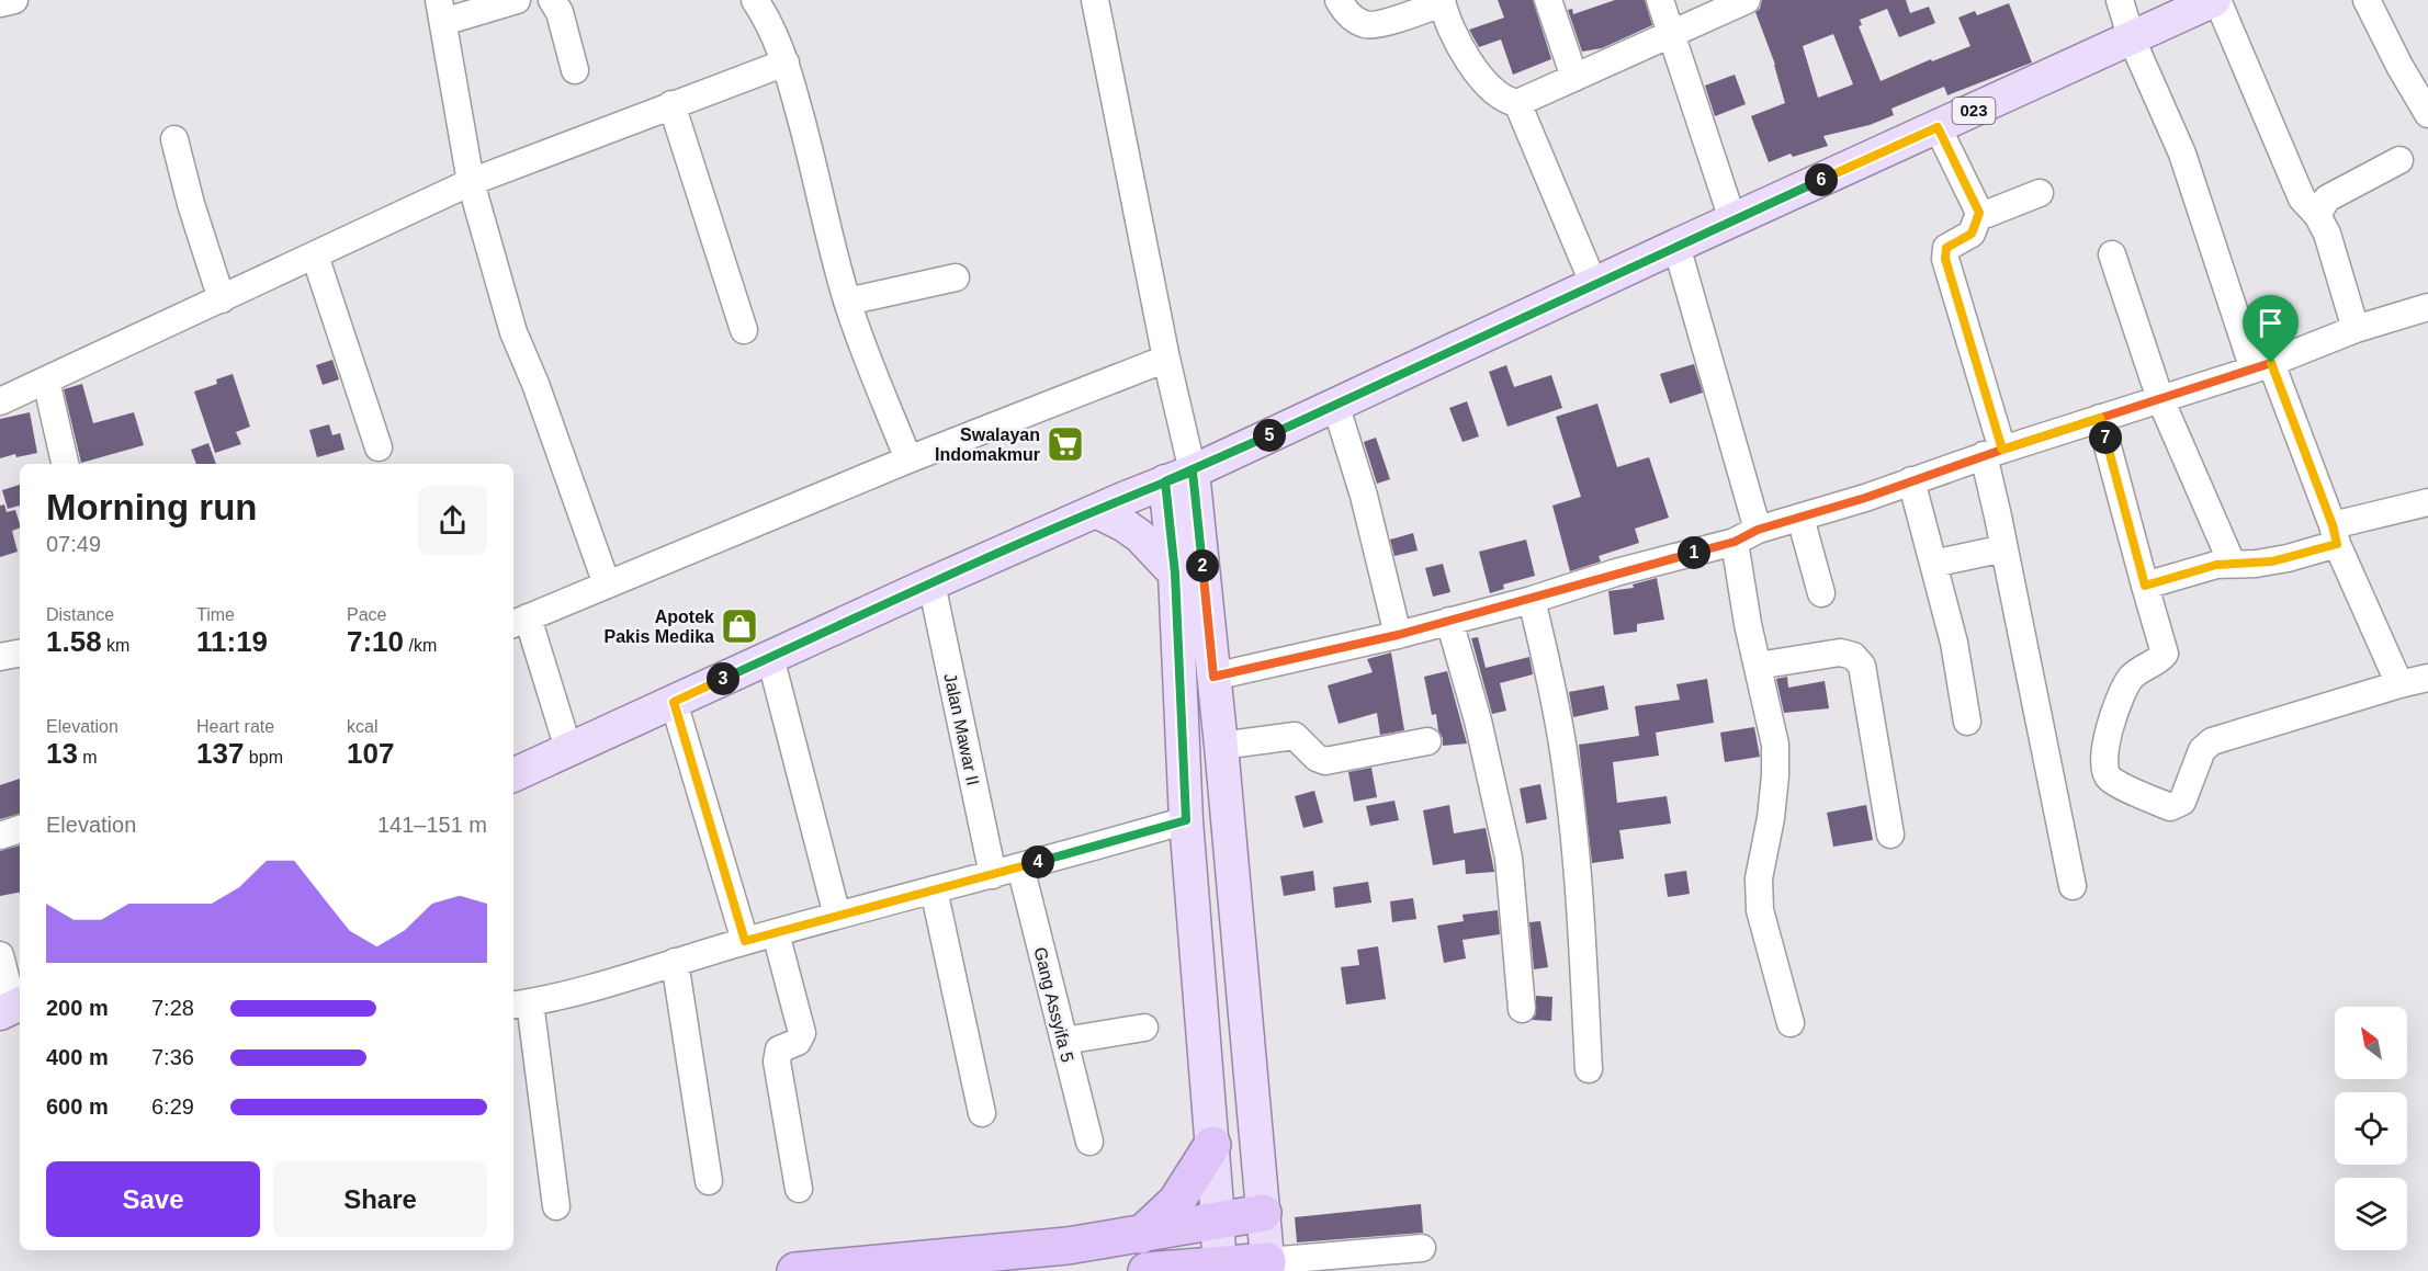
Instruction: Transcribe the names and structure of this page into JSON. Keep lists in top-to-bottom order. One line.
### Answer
{"streets":{"main road":["023"],"street":["Jalan Mawar II","Gang Assyifa 5"]},"crossings":[["023","Jalan Mawar II"]],"places":{"supermarket":["Swalayan Indomakmur"],"shop":["Apotek Pakis Medika"]},"north":"top left","page":{"pins":["6","5","7","1","2","3","4"],"heading":["Morning run","07:49"],"stats":[["Distance","1.58 km"],["Time","11:19"],["Pace","7:10 /km"],["Elevation","13 m"],["Heart rate","137 bpm"],["kcal","107"]],"chart":["Elevation","141–151 m"],"list":[{"name":"200 m","note":"7:28"},{"name":"400 m","note":"7:36"},{"name":"600 m","note":"6:29"}],"buttons":["Save","Share"]}}
